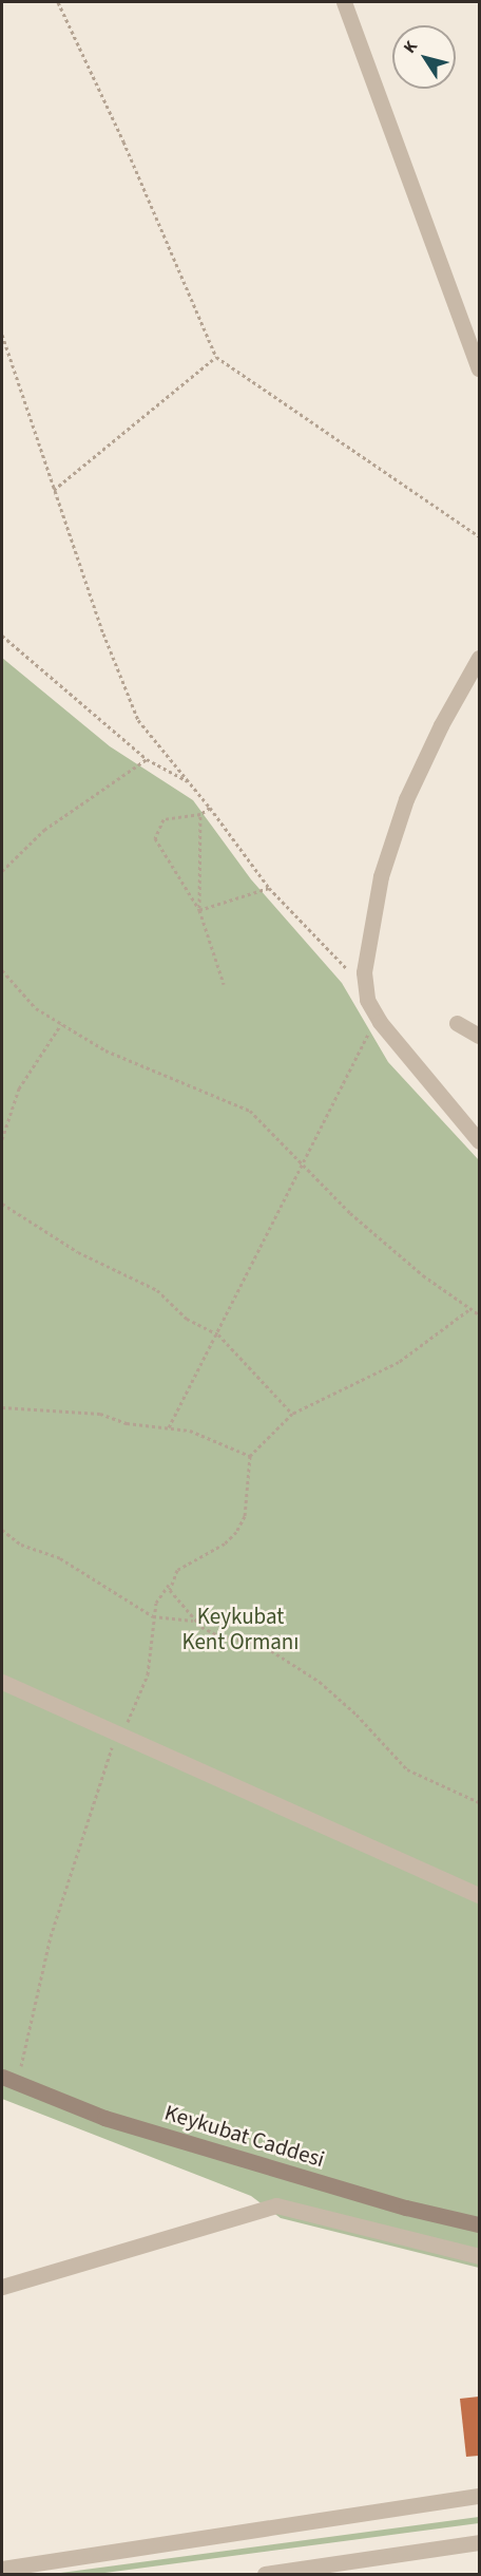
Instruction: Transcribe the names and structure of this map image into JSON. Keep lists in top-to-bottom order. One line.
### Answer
{"streets":{"street":["Keykubat Caddesi"]},"parks":["Keykubat Kent Ormanı"],"north":"top left"}
